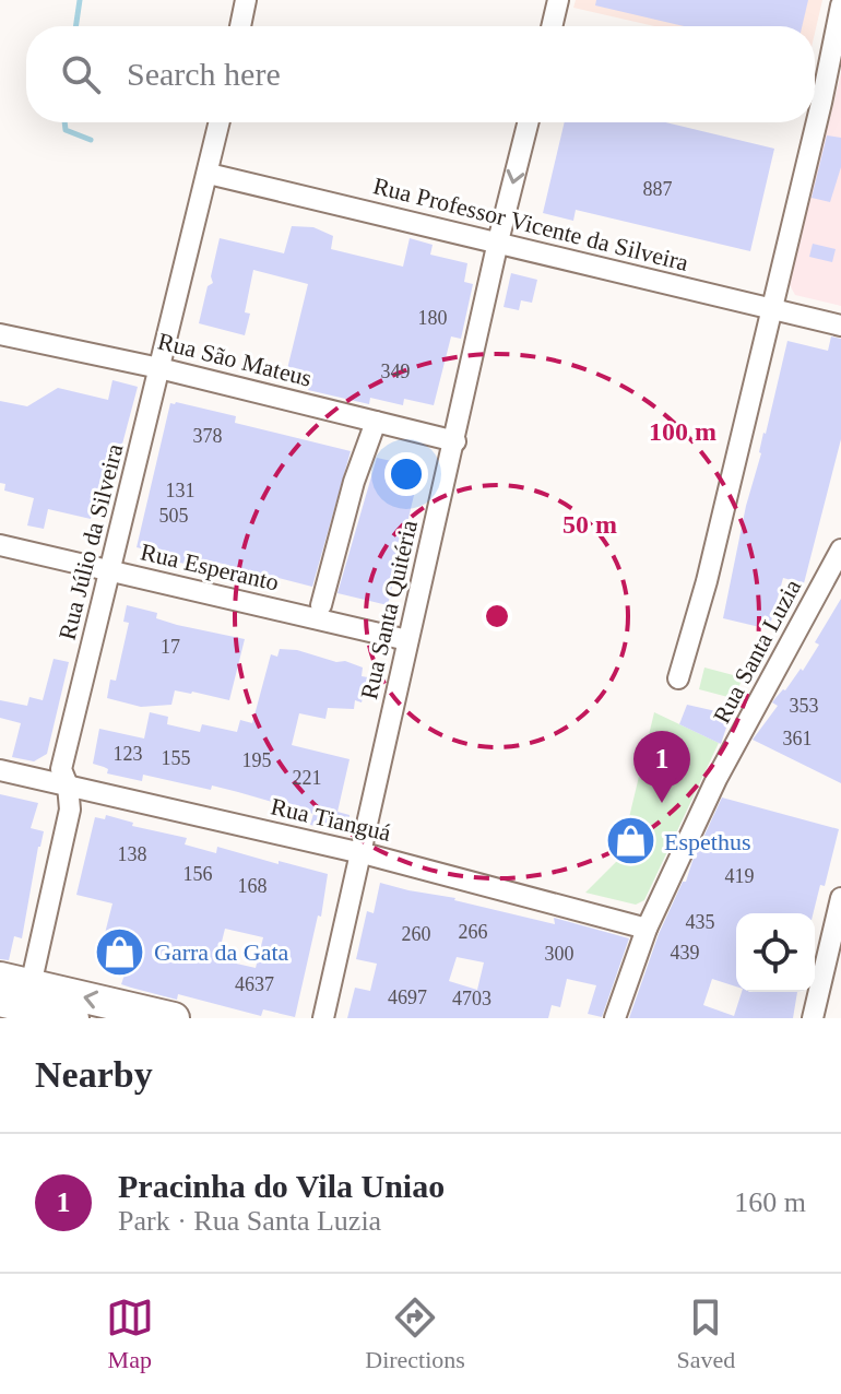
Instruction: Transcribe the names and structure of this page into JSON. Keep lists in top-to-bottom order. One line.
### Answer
{"streets":{"street":["Rua Professor Vicente da Silveira","Rua São Mateus","Rua Júlio da Silveira","Rua Esperanto","Rua Santa Quitéria","Rua Santa Luzia","Rua Tianguá"]},"crossings":[["Rua Professor Vicente da Silveira","Rua Júlio da Silveira"],["Rua Professor Vicente da Silveira","Rua Santa Quitéria"],["Rua São Mateus","Rua Júlio da Silveira"],["Rua São Mateus","Rua Santa Quitéria"],["Rua Júlio da Silveira","Rua Esperanto"],["Rua Júlio da Silveira","Rua Tianguá"],["Rua Esperanto","Rua Santa Quitéria"],["Rua Santa Quitéria","Rua Tianguá"],["Rua Santa Luzia","Rua Tianguá"]],"places":{"shop":["Espethus","Garra da Gata"]},"house_numbers":["887","180","349","378","131","505","17","353","361","123","155","195","221","138","156","419","168","435","266","260","439","300","4637","4697","4703"],"page":{"search":"Search here","pins":"1","heading":"Nearby","list":[{"mark":"1","name":"Pracinha do Vila Uniao","note":"Park · Rua Santa Luzia","value":"160 m"}],"nav":["Map","Directions","Saved"]},"rings":["100 m","50 m"]}
